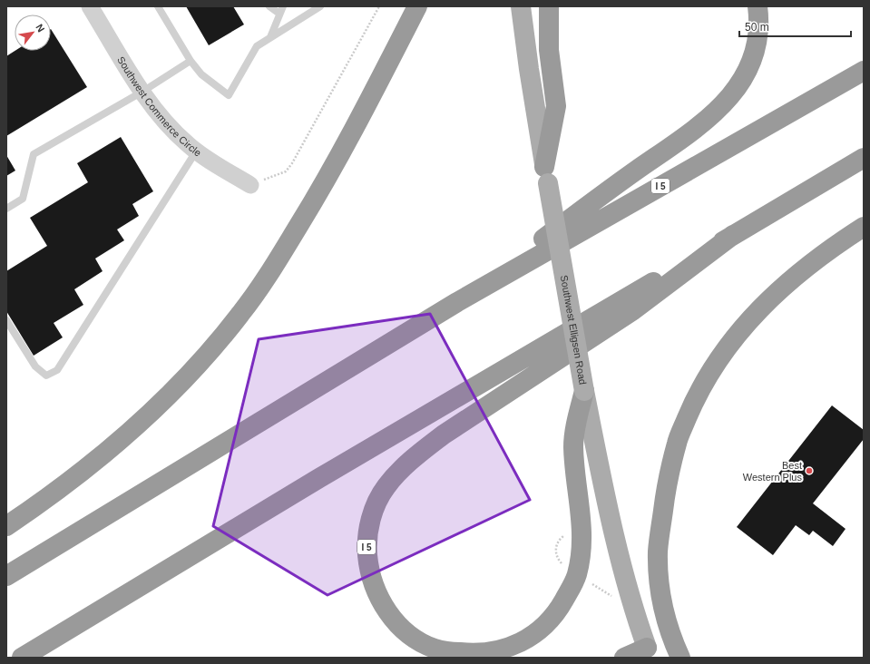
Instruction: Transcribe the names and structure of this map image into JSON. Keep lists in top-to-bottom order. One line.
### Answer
{"streets":{"highway":["I 5"],"main road":["Southwest Elligsen Road"],"street":["Southwest Commerce Circle"]},"crossings":[["I 5","Southwest Elligsen Road"]],"places":["Best Western Plus"],"scale_bar":"50 m","north":"top right"}
